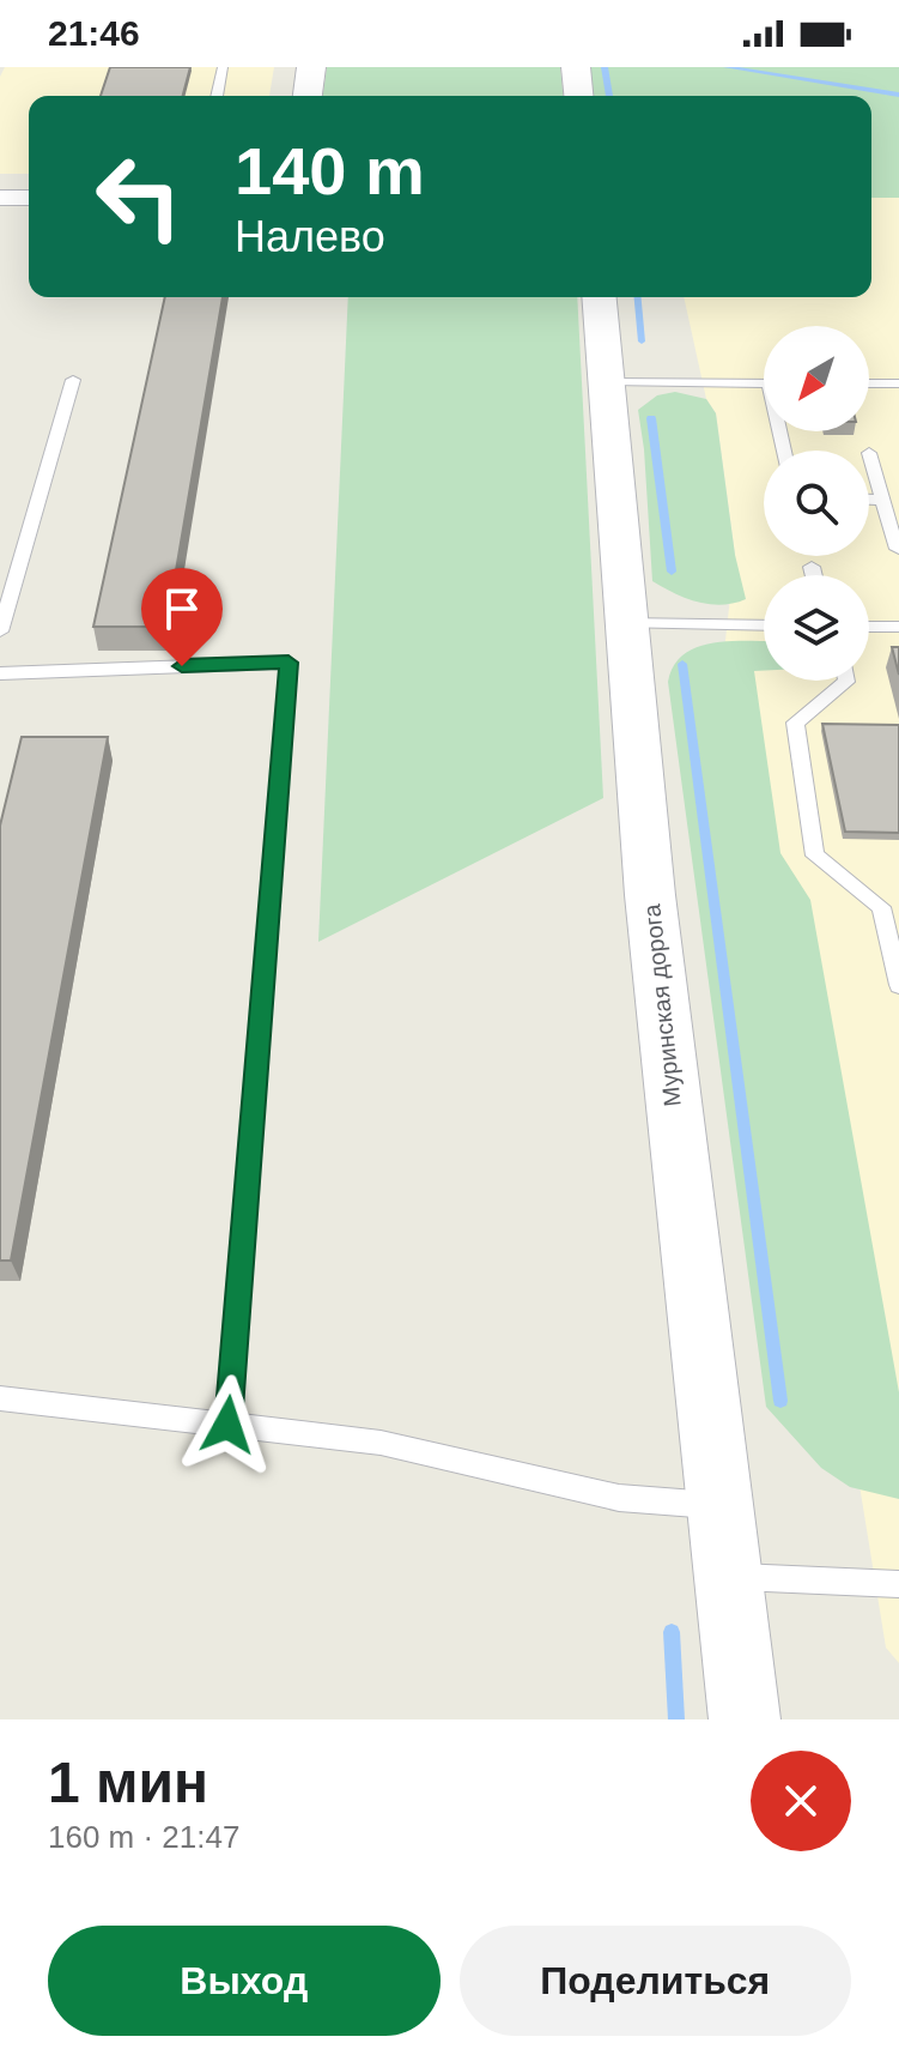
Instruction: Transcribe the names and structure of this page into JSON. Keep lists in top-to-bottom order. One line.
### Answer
{"streets":{"street":["Муринская дорога"]},"north":"bottom left","page":{"status":"21:46","turn":["140 m","Налево"],"heading":["1 мин","160 m · 21:47"],"buttons":["Выход","Поделиться"]}}
